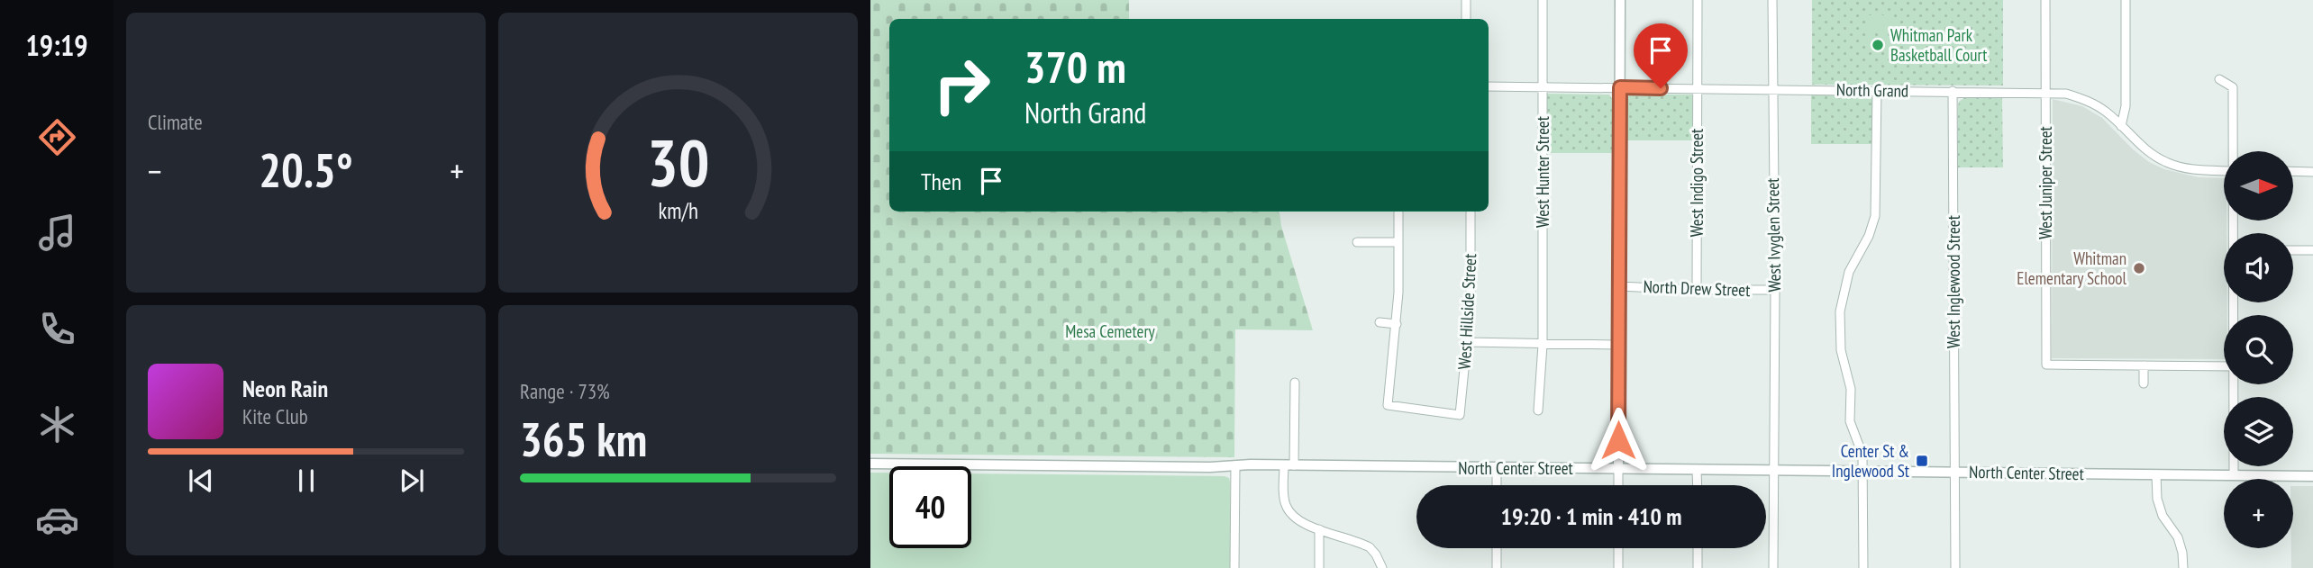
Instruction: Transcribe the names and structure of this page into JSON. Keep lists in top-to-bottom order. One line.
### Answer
{"streets":{"street":["North Grand","West Hunter Street","West Indigo Street","West Juniper Street","West Ivyglen Street","West Inglewood Street","North Drew Street","West Hillside Street","North Center Street"]},"crossings":[["North Grand","West Hunter Street"],["North Grand","West Indigo Street"],["North Grand","West Juniper Street"],["North Grand","West Ivyglen Street"],["North Grand","West Inglewood Street"],["West Indigo Street","North Drew Street"],["West Ivyglen Street","North Drew Street"],["West Ivyglen Street","North Center Street"],["West Inglewood Street","North Center Street"]],"parks":["Mesa Cemetery"],"places":{"other":["Whitman Park Basketball Court","Whitman Elementary School"],"transit":["Center St & Inglewood St"]},"north":"right","page":{"tabs":"19:19","tile":["Climate",["Range · 73%","365 km"]],"turn":["370 m","North Grand"],"heat":["−","20.5°","+"],"map_buttons":"+","then":"Then","song":["Neon Rain","Kite Club"],"limit":"40","trip":"19:20 · 1 min · 410 m","gauge":["30","km/h"]}}
